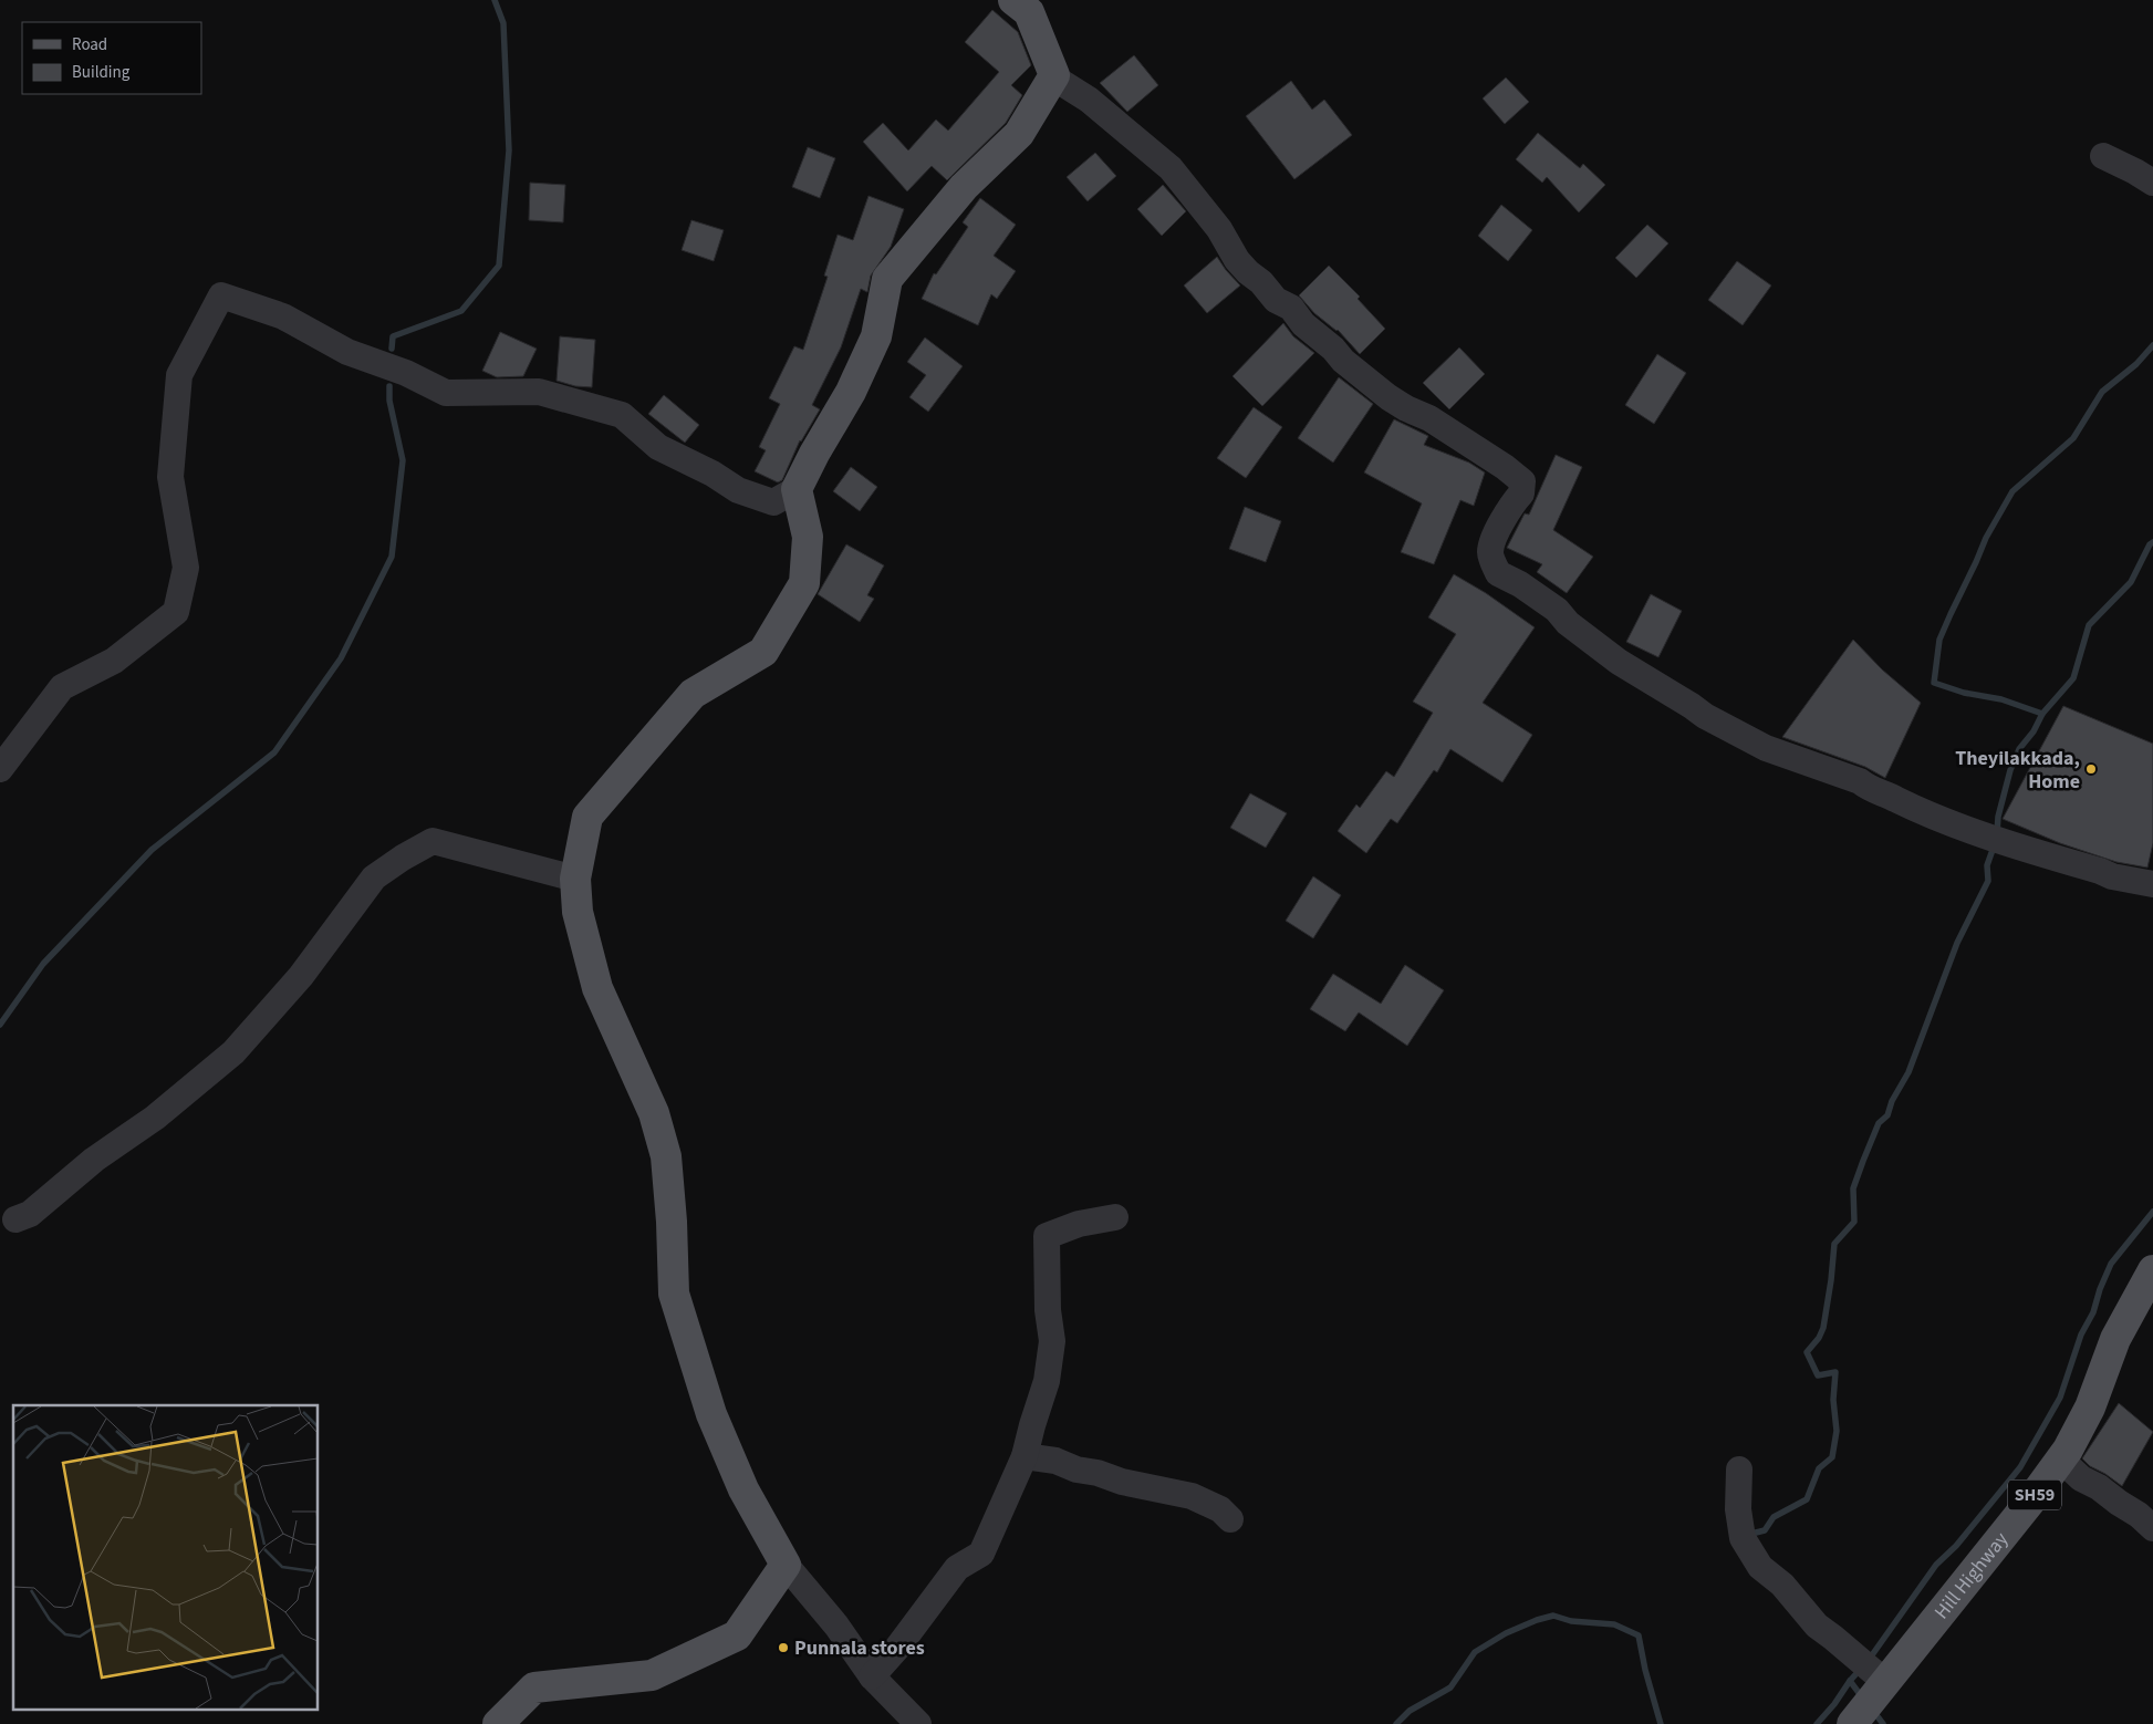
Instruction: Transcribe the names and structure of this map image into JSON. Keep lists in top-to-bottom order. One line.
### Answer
{"streets":{"main road":["SH59","Hill Highway"]},"places":["Theyilakkada, Home","Punnala stores"],"legend":["Road","Building"]}
